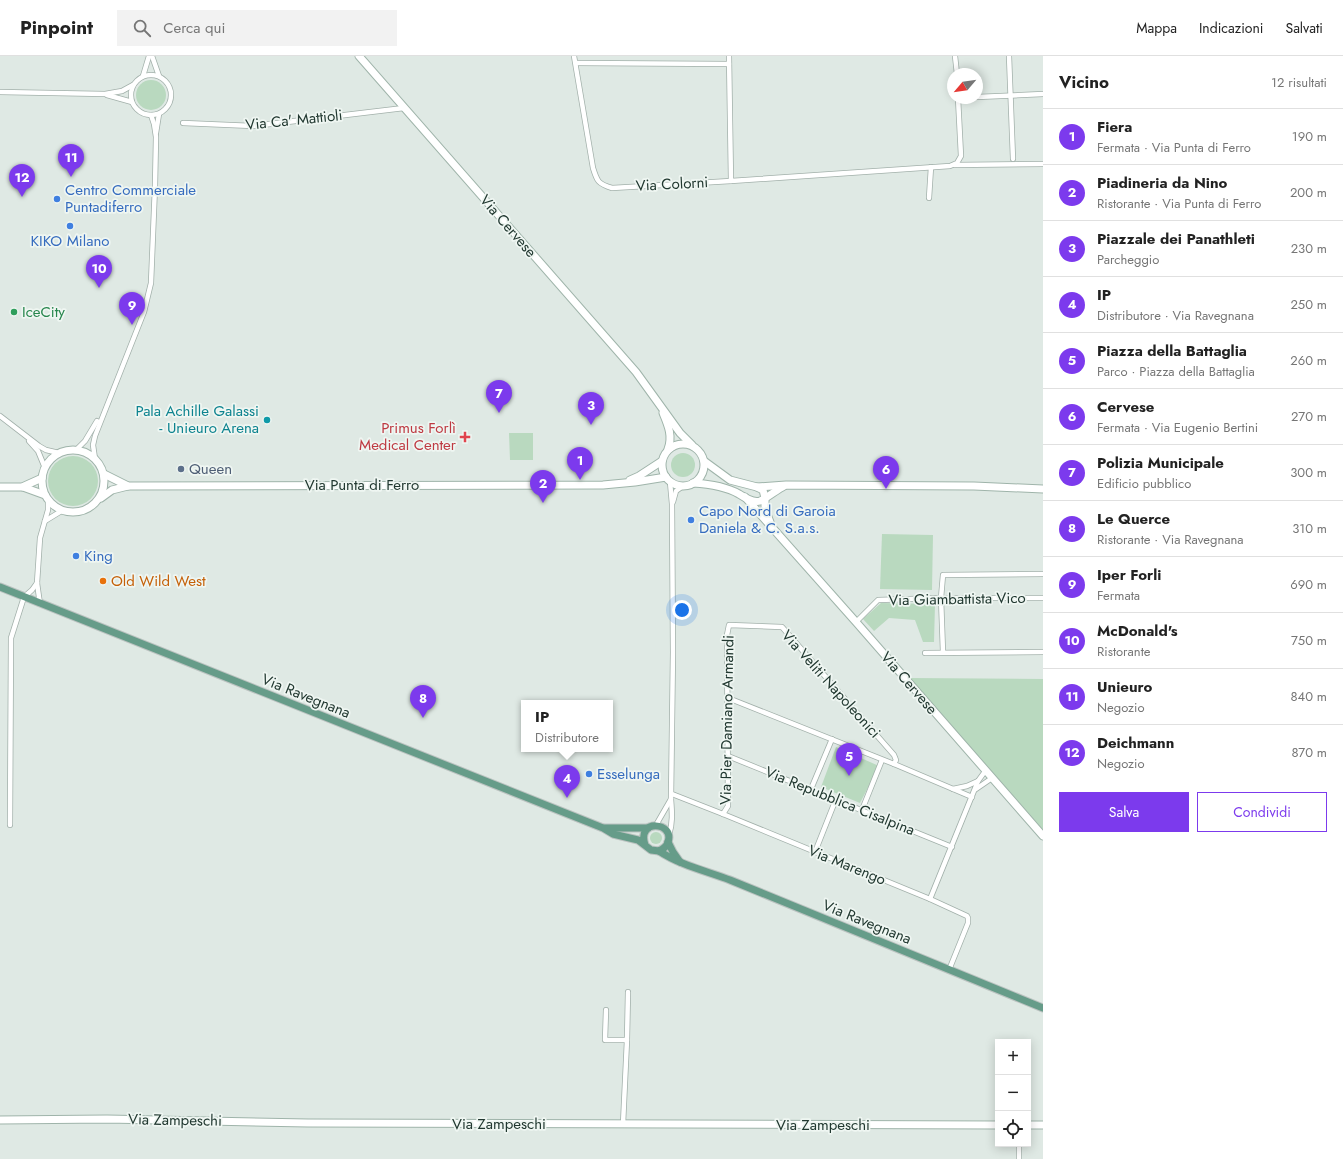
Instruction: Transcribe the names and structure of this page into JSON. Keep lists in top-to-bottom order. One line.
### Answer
{"streets":{"main road":["Via Ravegnana"],"street":["Via Ca' Mattioli","Via Colorni","Via Cervese","Via Punta di Ferro","Via Giambattista Vico","Via Veliti Napoleonici","Via Pier Damiano Armandi","Via Repubblica Cisalpina","Via Marengo","Via Zampeschi"]},"crossings":[["Via Ca' Mattioli","Via Cervese"],["Via Cervese","Via Punta di Ferro"],["Via Cervese","Via Giambattista Vico"],["Via Veliti Napoleonici","Via Pier Damiano Armandi"],["Via Ravegnana","Via Marengo"],["Via Pier Damiano Armandi","Via Repubblica Cisalpina"],["Via Pier Damiano Armandi","Via Marengo"]],"places":{"other":["Centro Commerciale Puntadiferro","KIKO Milano","IceCity","Pala Achille Galassi - Unieuro Arena","Queen","Capo Nord di Garoia Daniela & C. S.a.s.","King","Old Wild West","Esselunga"],"health":["Primus Forlì Medical Center"]},"north":"bottom left","page":{"header":"Pinpoint","search":"Cerca qui","nav":["Mappa","Indicazioni","Salvati"],"heading":["Vicino","12 risultati"],"list":[{"mark":"1","name":"Fiera","note":"Fermata · Via Punta di Ferro","value":"190 m"},{"mark":"2","name":"Piadineria da Nino","note":"Ristorante · Via Punta di Ferro","value":"200 m"},{"mark":"3","name":"Piazzale dei Panathleti","note":"Parcheggio","value":"230 m"},{"mark":"4","name":"IP","note":"Distributore · Via Ravegnana","value":"250 m"},{"mark":"5","name":"Piazza della Battaglia","note":"Parco · Piazza della Battaglia","value":"260 m"},{"mark":"6","name":"Cervese","note":"Fermata · Via Eugenio Bertini","value":"270 m"},{"mark":"7","name":"Polizia Municipale","note":"Edificio pubblico","value":"300 m"},{"mark":"8","name":"Le Querce","note":"Ristorante · Via Ravegnana","value":"310 m"},{"mark":"9","name":"Iper Forli","note":"Fermata","value":"690 m"},{"mark":"10","name":"McDonald's","note":"Ristorante","value":"750 m"},{"mark":"11","name":"Unieuro","note":"Negozio","value":"840 m"},{"mark":"12","name":"Deichmann","note":"Negozio","value":"870 m"}],"pins":["11","12","10","9","7","3","1","6","2","8","5","4"],"popup":["IP","Distributore"],"buttons":["Salva","Condividi"],"map_buttons":["+","−"]}}
